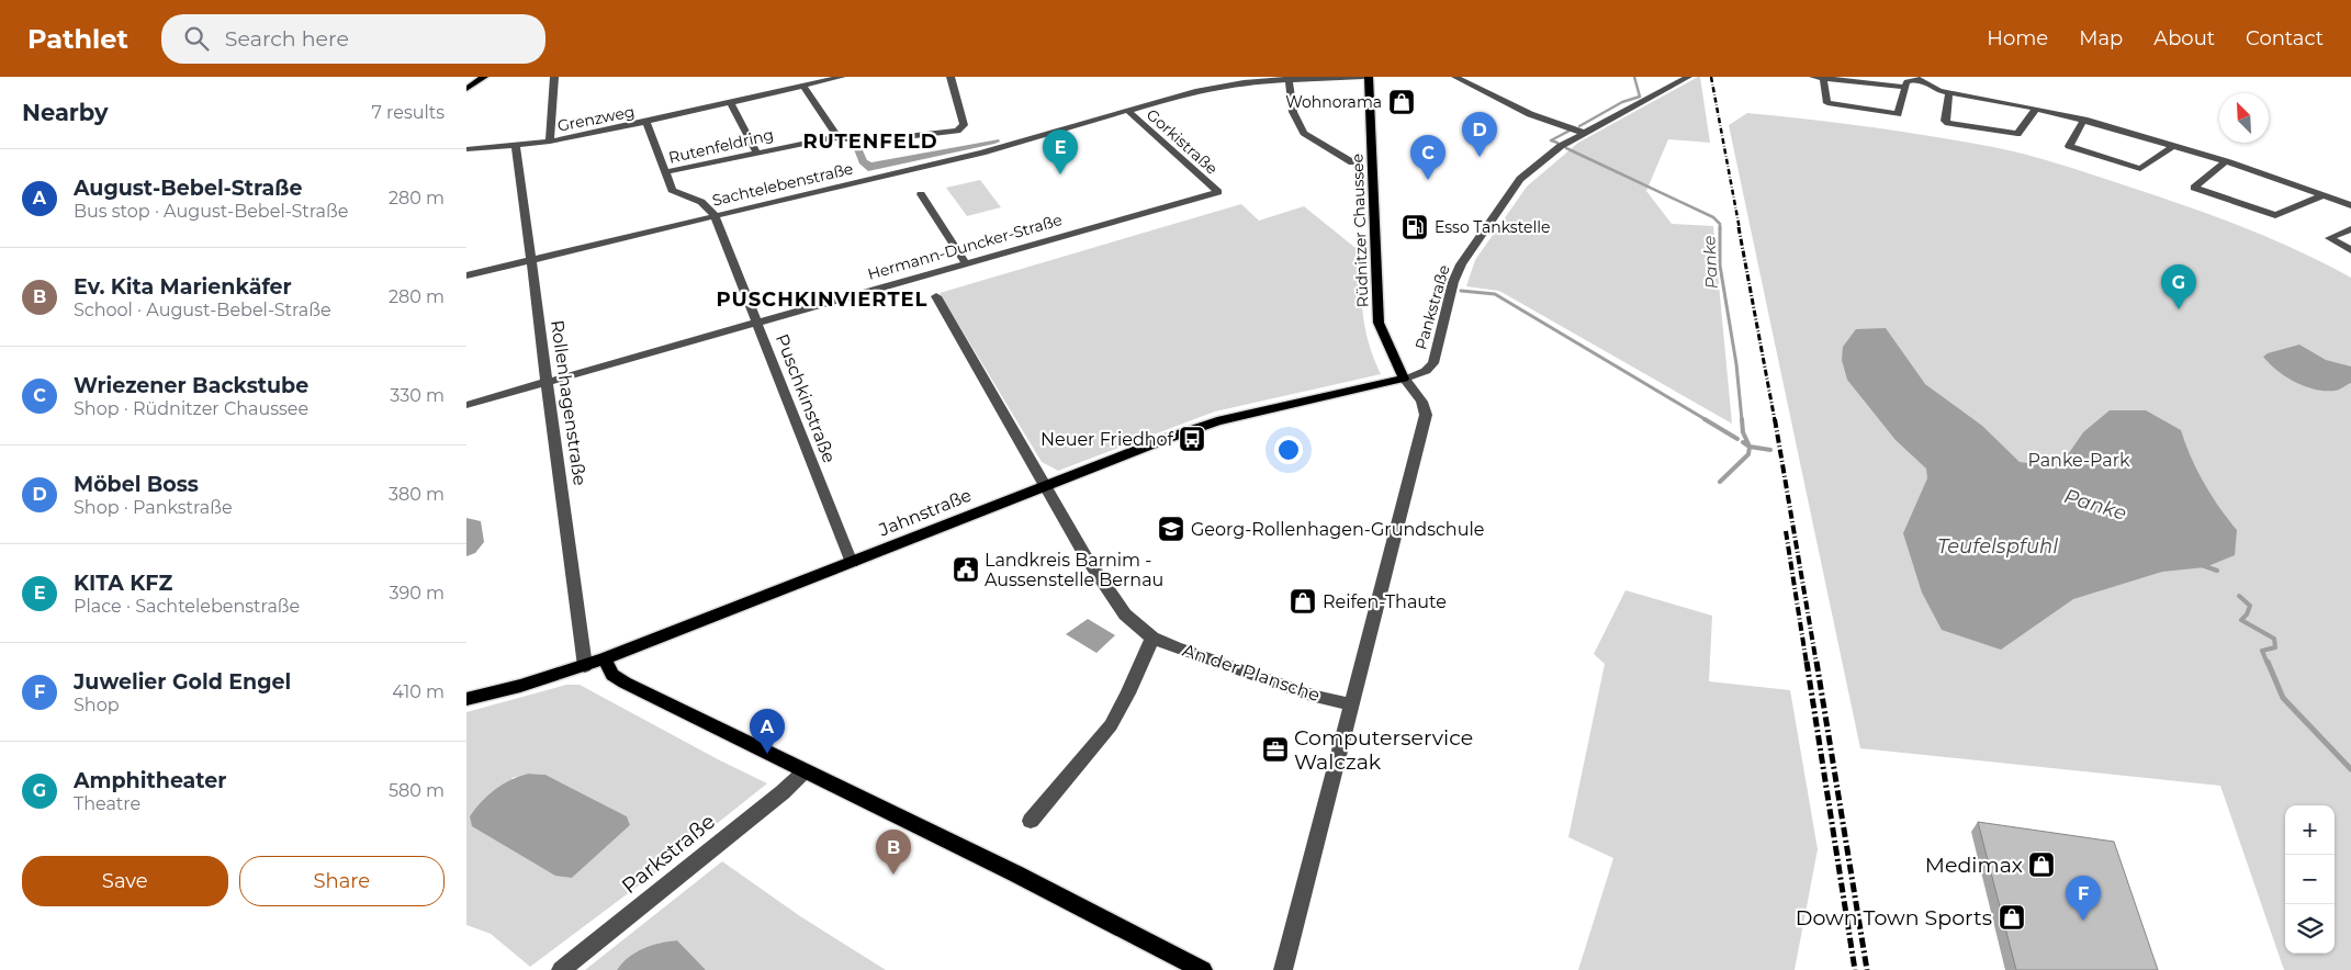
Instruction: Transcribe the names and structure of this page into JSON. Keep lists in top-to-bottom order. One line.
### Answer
{"streets":{"main road":["Rüdnitzer Chaussee","Jahnstraße"],"street":["Grenzweg","Gorkistraße","Rutenfeldring","Sachtelebenstraße","Hermann-Duncker-Straße","Pankstraße","Puschkinstraße","Rollenhagenstraße","An der Plansche","Parkstraße"]},"crossings":[["Grenzweg","Rutenfeldring"],["Grenzweg","Rollenhagenstraße"],["Gorkistraße","Sachtelebenstraße"],["Gorkistraße","Hermann-Duncker-Straße"],["Rutenfeldring","Sachtelebenstraße"],["Rutenfeldring","Puschkinstraße"],["Sachtelebenstraße","Puschkinstraße"],["Sachtelebenstraße","Rollenhagenstraße"],["Rüdnitzer Chaussee","Pankstraße"],["Rüdnitzer Chaussee","Jahnstraße"],["Hermann-Duncker-Straße","Puschkinstraße"],["Hermann-Duncker-Straße","Rollenhagenstraße"],["Pankstraße","Jahnstraße"],["Puschkinstraße","Jahnstraße"],["Rollenhagenstraße","Jahnstraße"],["Jahnstraße","An der Plansche"]],"districts":["RUTENFELD","PUSCHKINVIERTEL"],"water":["Panke","Teufelspfuhl"],"parks":["Panke-Park"],"places":{"shop":["Wohnorama","Reifen-Thaute","Medimax","Down Town Sports"],"fuel station":["Esso Tankstelle"],"bus stop":["Neuer Friedhof"],"school or university":["Georg-Rollenhagen-Grundschule"],"public building":["Landkreis Barnim - Aussenstelle Bernau"],"office":["Computerservice Walczak"]},"north":"top left","page":{"header":"Pathlet","search":"Search here","nav":["Home","Map","About","Contact"],"heading":["Nearby","7 results"],"pins":["D","E","C","G","A","B","F"],"list":[{"mark":"A","name":"August-Bebel-Straße","note":"Bus stop · August-Bebel-Straße","value":"280 m"},{"mark":"B","name":"Ev. Kita Marienkäfer","note":"School · August-Bebel-Straße","value":"280 m"},{"mark":"C","name":"Wriezener Backstube","note":"Shop · Rüdnitzer Chaussee","value":"330 m"},{"mark":"D","name":"Möbel Boss","note":"Shop · Pankstraße","value":"380 m"},{"mark":"E","name":"KITA KFZ","note":"Place · Sachtelebenstraße","value":"390 m"},{"mark":"F","name":"Juwelier Gold Engel","note":"Shop","value":"410 m"},{"mark":"G","name":"Amphitheater","note":"Theatre","value":"580 m"}],"map_buttons":["+","−"],"buttons":["Save","Share"]}}
